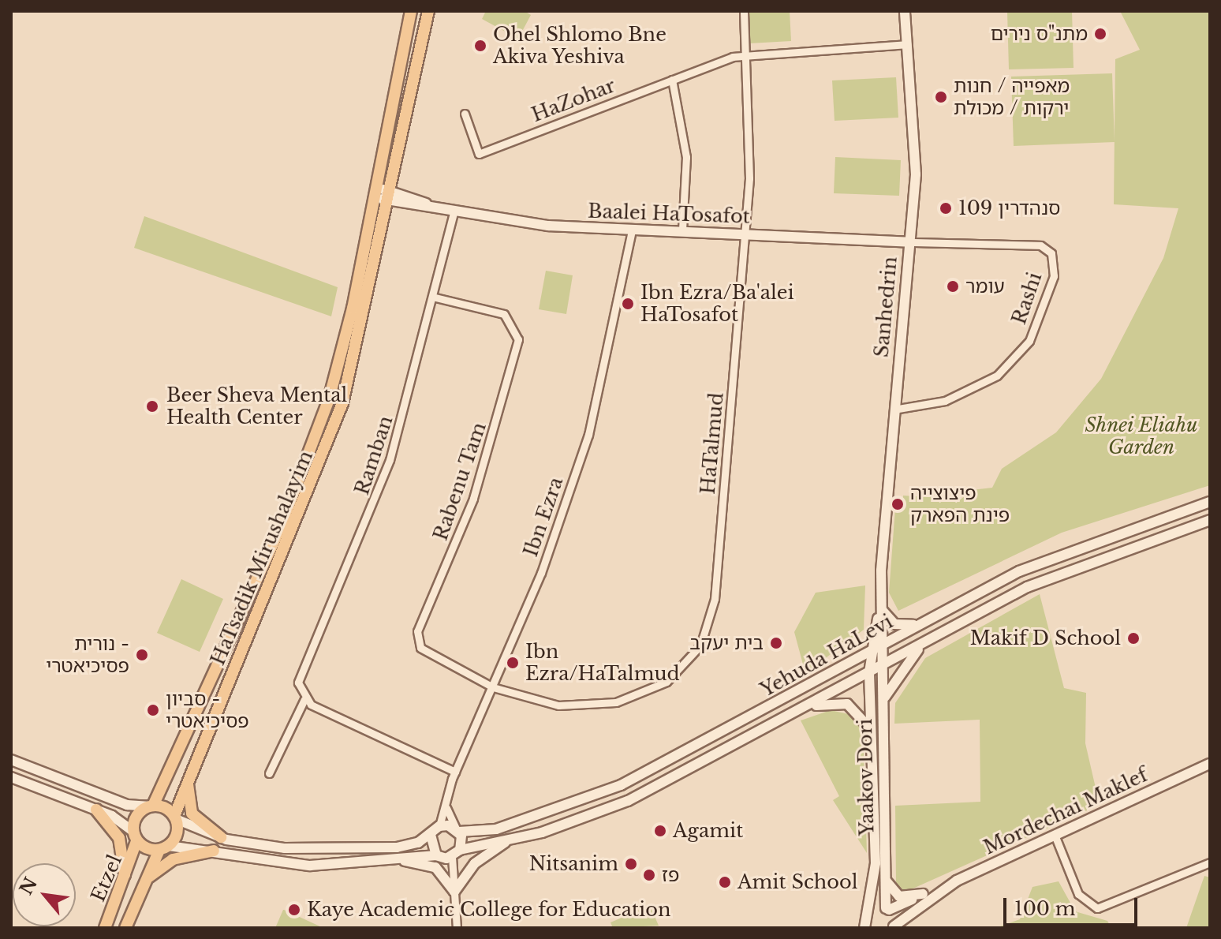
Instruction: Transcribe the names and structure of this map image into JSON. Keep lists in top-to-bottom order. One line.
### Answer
{"streets":{"main road":["Baalei HaTosafot","Sanhedrin","HaTsadik Mirushalayim","Yehuda HaLevi","Yaakov Dori","Mordechai Maklef","Etzel"],"street":["HaZohar","Rashi","HaTalmud","Ramban","Rabenu Tam","Ibn Ezra"]},"crossings":[["HaZohar","Sanhedrin"],["HaZohar","HaTalmud"],["Baalei HaTosafot","Rashi"],["Baalei HaTosafot","Sanhedrin"],["Baalei HaTosafot","HaTalmud"],["Baalei HaTosafot","Ramban"],["Baalei HaTosafot","Ibn Ezra"],["Baalei HaTosafot","HaTsadik Mirushalayim"],["Rashi","Sanhedrin"],["Sanhedrin","Yehuda HaLevi"],["Sanhedrin","Yaakov Dori"],["HaTalmud","Rabenu Tam"],["HaTalmud","Ibn Ezra"],["Ramban","Rabenu Tam"],["Rabenu Tam","Ibn Ezra"],["Ibn Ezra","Yehuda HaLevi"],["HaTsadik Mirushalayim","Etzel"],["Yehuda HaLevi","Yaakov Dori"],["Yaakov Dori","Mordechai Maklef"]],"parks":["Shnei Eliahu Garden"],"places":["מתנ\"ס נירים","Ohel Shlomo Bne Akiva Yeshiva","מאפייה / חנות ירקות / מכולת","סנהדרין 109","עומר","Ibn Ezra/Ba'alei HaTosafot","Beer Sheva Mental Health Center","פיצוצייה פינת הפארק","Makif D School","בית יעקב","נורית - פסיכיאטרי","Ibn Ezra/HaTalmud","סביון - פסיכיאטרי","Agamit","Nitsanim","פז","Amit School","Kaye Academic College for Education"],"scale_bar":"100 m","north":"top left"}
